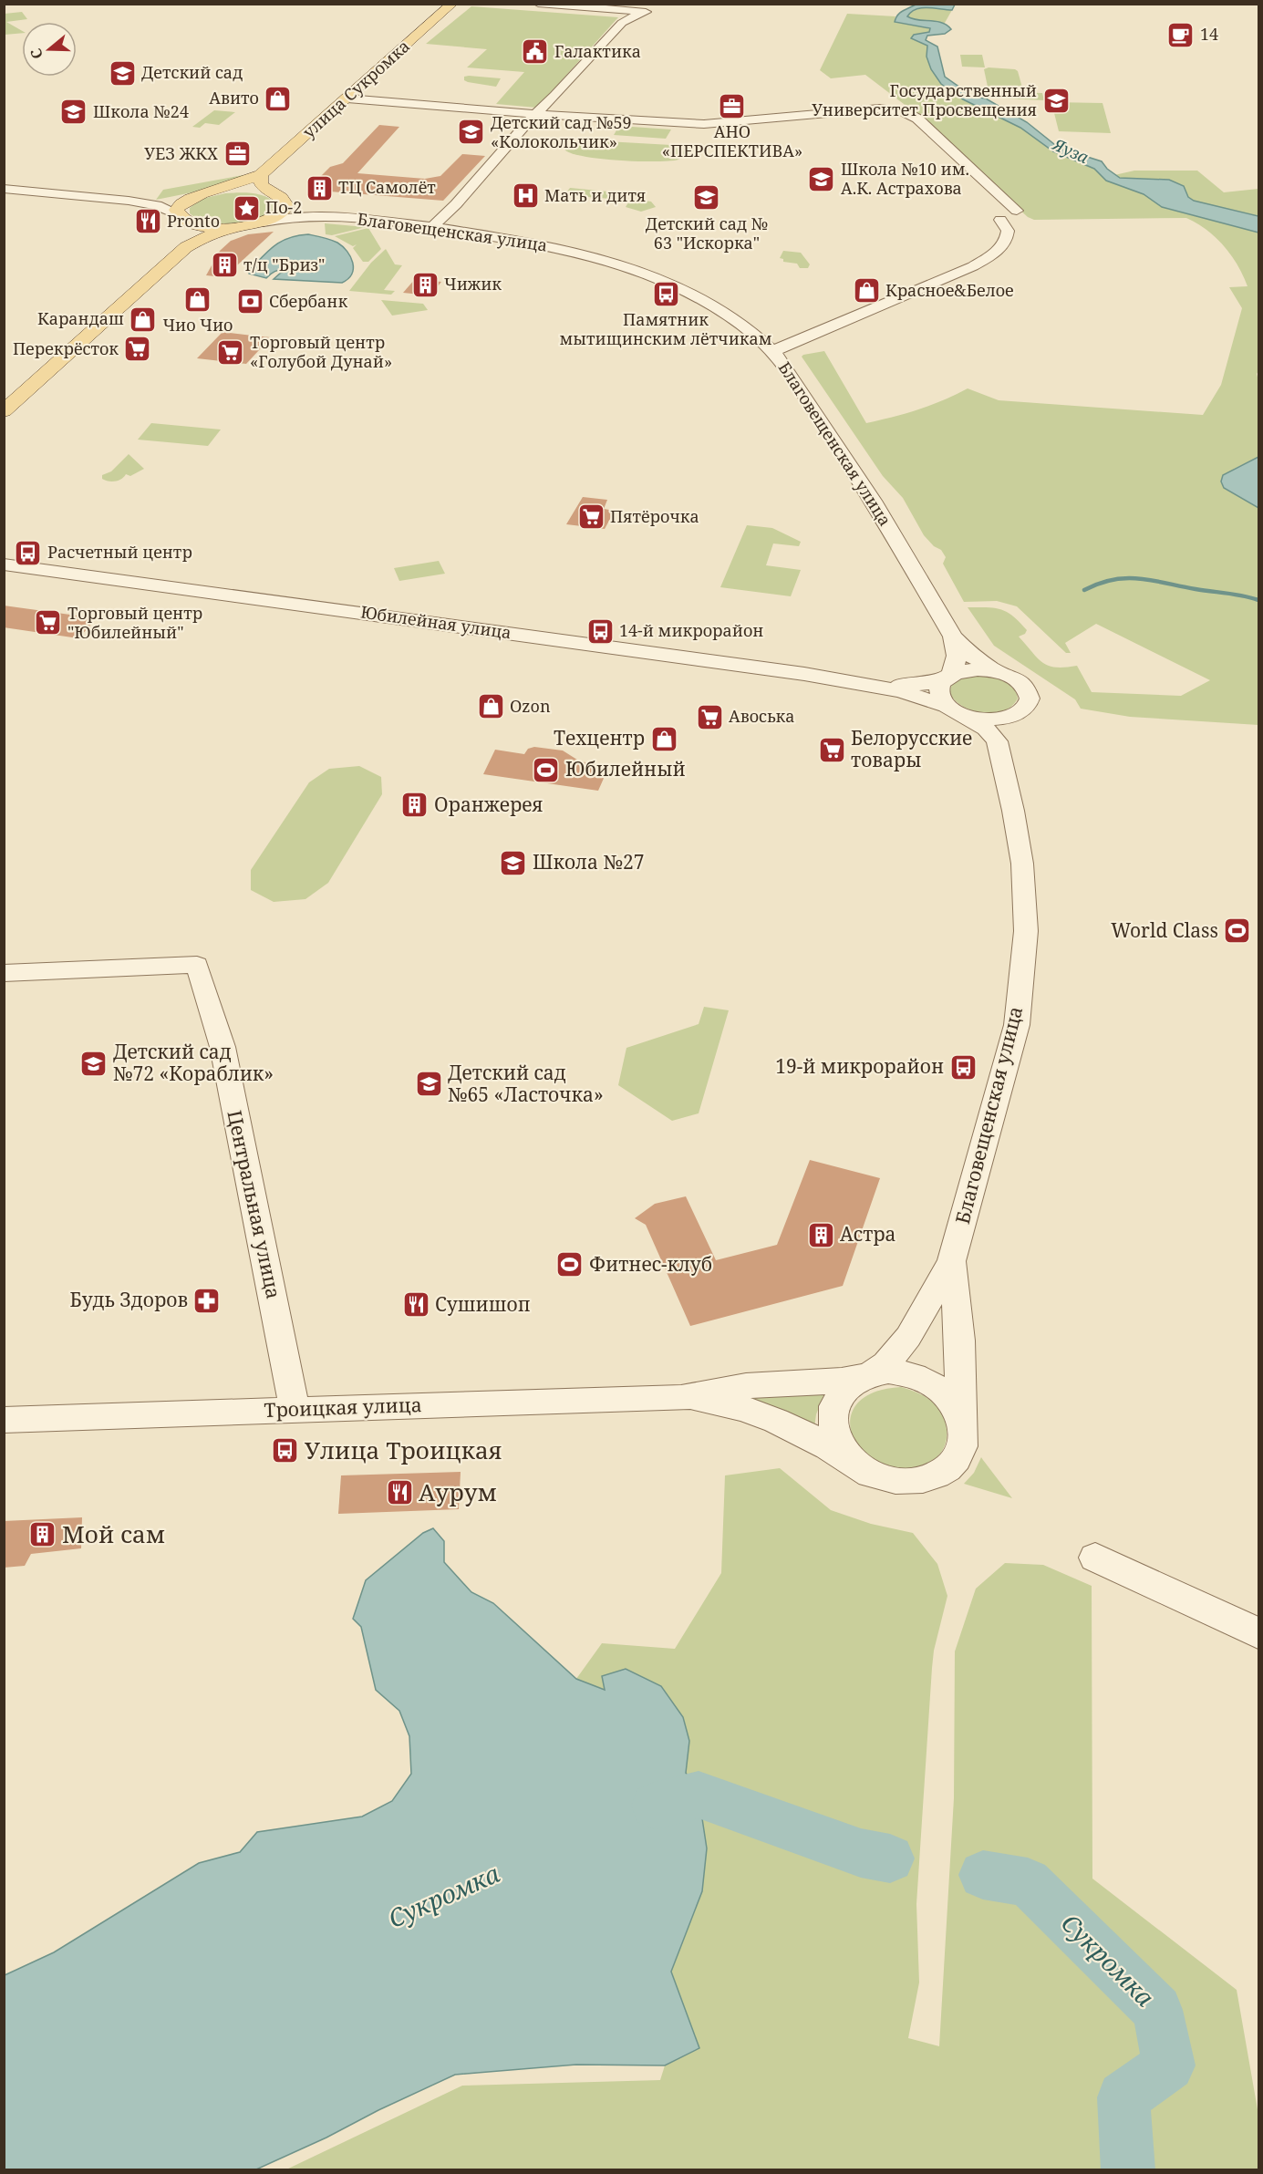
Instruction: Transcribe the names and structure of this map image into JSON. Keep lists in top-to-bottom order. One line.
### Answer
{"streets":{"main road":["улица Сукромка"],"street":["Благовещенская улица","Юбилейная улица","Центральная улица","Троицкая улица"]},"crossings":[["Центральная улица","Троицкая улица"]],"water":["Яуза","Сукромка"],"places":{"cafe":["14"],"public building":["Галактика"],"school or university":["Детский сад","Государственный Университет Просвещения","Школа №24","Детский сад №59 «Колокольчик»","Школа №10 им. А.К. Астрахова","Детский сад № 63 \"Искорка\"","Школа №27","Детский сад №72 «Кораблик»","Детский сад №65 «Ласточка»"],"shop":["Авито","Красное&Белое","Чио Чио","Карандаш","Ozon","Техцентр"],"office":["АНО «ПЕРСПЕКТИВА»","УЕЗ ЖКХ"],"building":["ТЦ Самолёт","т/ц \"Бриз\"","Чижик","Оранжерея","Астра","Мой сам"],"hospital":["Мать и дитя"],"place":["По-2"],"restaurant":["Pronto","Сушишоп","Аурум"],"bus stop":["Памятник мытищинским лётчикам","Расчетный центр","14-й микрорайон","19-й микрорайон","Улица Троицкая"],"bank":["Сбербанк"],"supermarket":["Перекрёсток","Торговый центр «Голубой Дунай»","Пятёрочка","Торговый центр \"Юбилейный\"","Авоська","Белорусские товары"],"sports":["Юбилейный","World Class","Фитнес-клуб"],"pharmacy":["Будь Здоров"]},"north":"left"}
